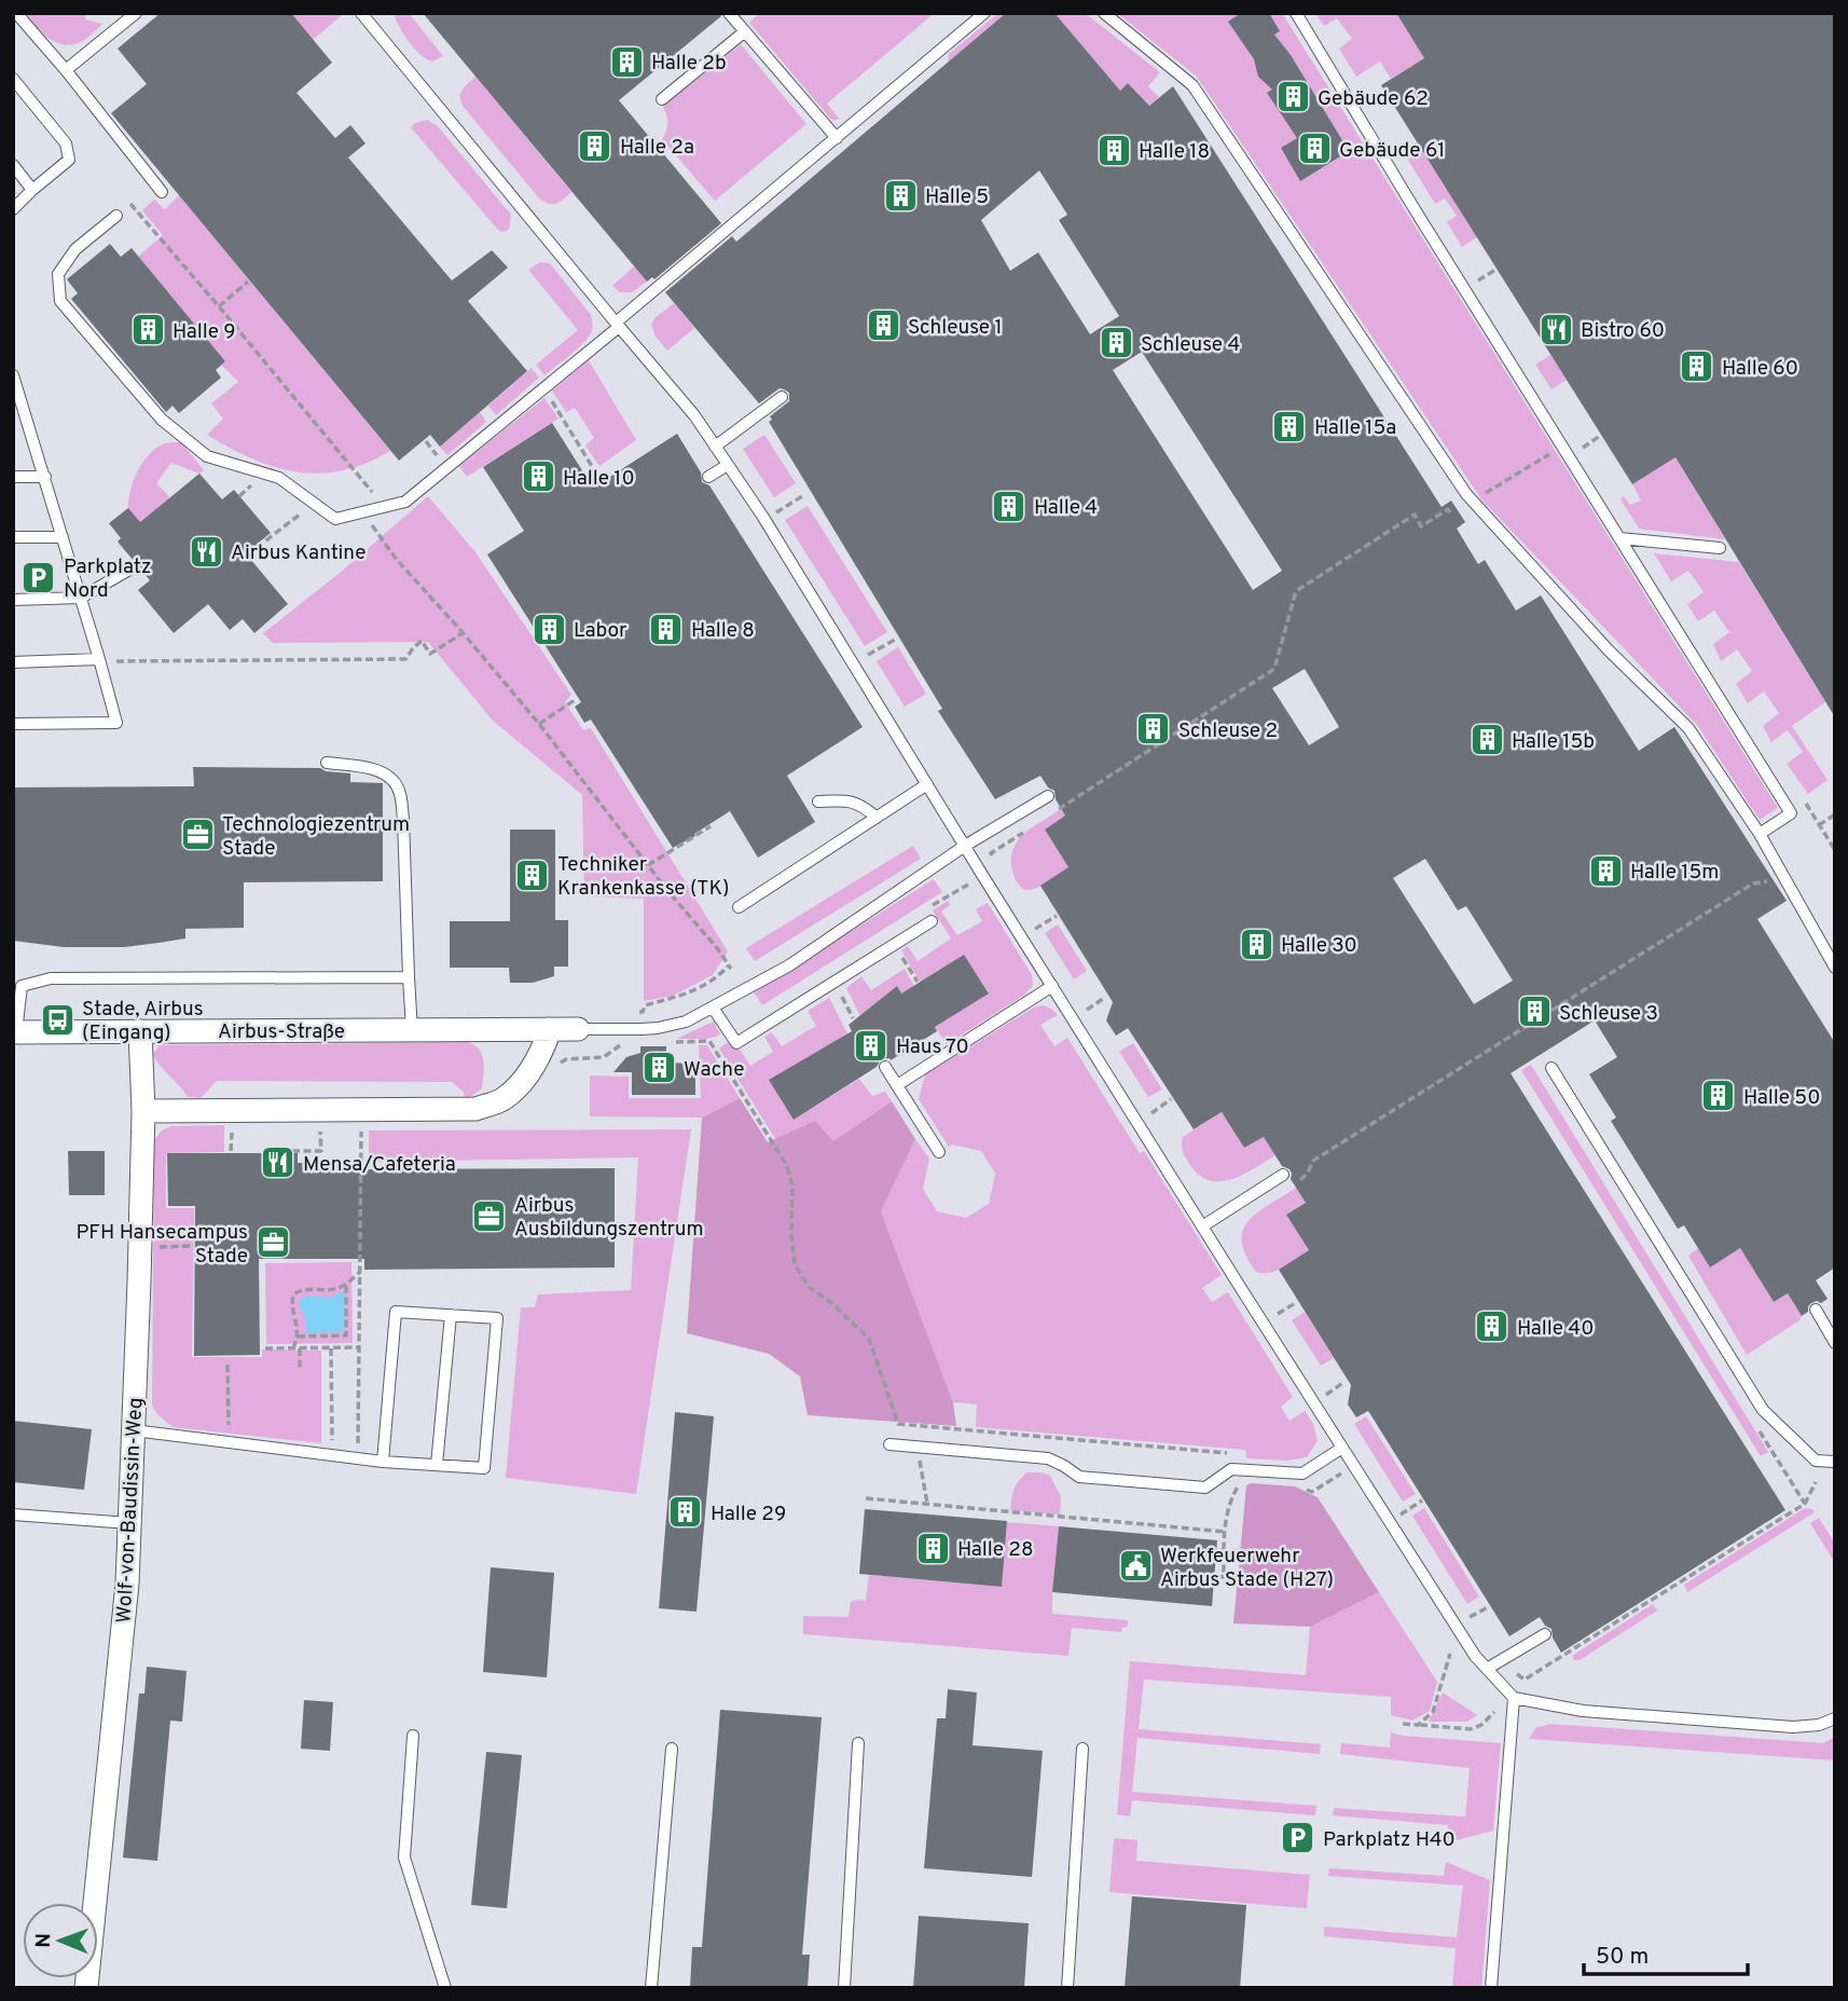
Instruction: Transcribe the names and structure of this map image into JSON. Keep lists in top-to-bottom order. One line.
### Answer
{"streets":{"street":["Airbus-Straße","Wolf-von-Baudissin-Weg"]},"crossings":[["Airbus-Straße","Wolf-von-Baudissin-Weg"]],"places":{"building":["Halle 2b","Gebäude 62","Halle 2a","Gebäude 61","Halle 18","Halle 5","Schleuse 1","Halle 9","Schleuse 4","Halle 60","Halle 15a","Halle 10","Halle 4","Labor","Halle 8","Schleuse 2","Halle 15b","Halle 15m","Techniker Krankenkasse (TK)","Halle 30","Schleuse 3","Haus 70","Wache","Halle 50","Halle 40","Halle 29","Halle 28"],"restaurant":["Bistro 60","Airbus Kantine","Mensa/Cafeteria"],"parking":["Parkplatz Nord","Parkplatz H40"],"office":["Technologiezentrum Stade","Airbus Ausbildungszentrum","PFH Hansecampus Stade"],"bus stop":["Stade, Airbus (Eingang)"],"public building":["Werkfeuerwehr Airbus Stade (H27)"]},"scale_bar":"50 m","north":"left"}
